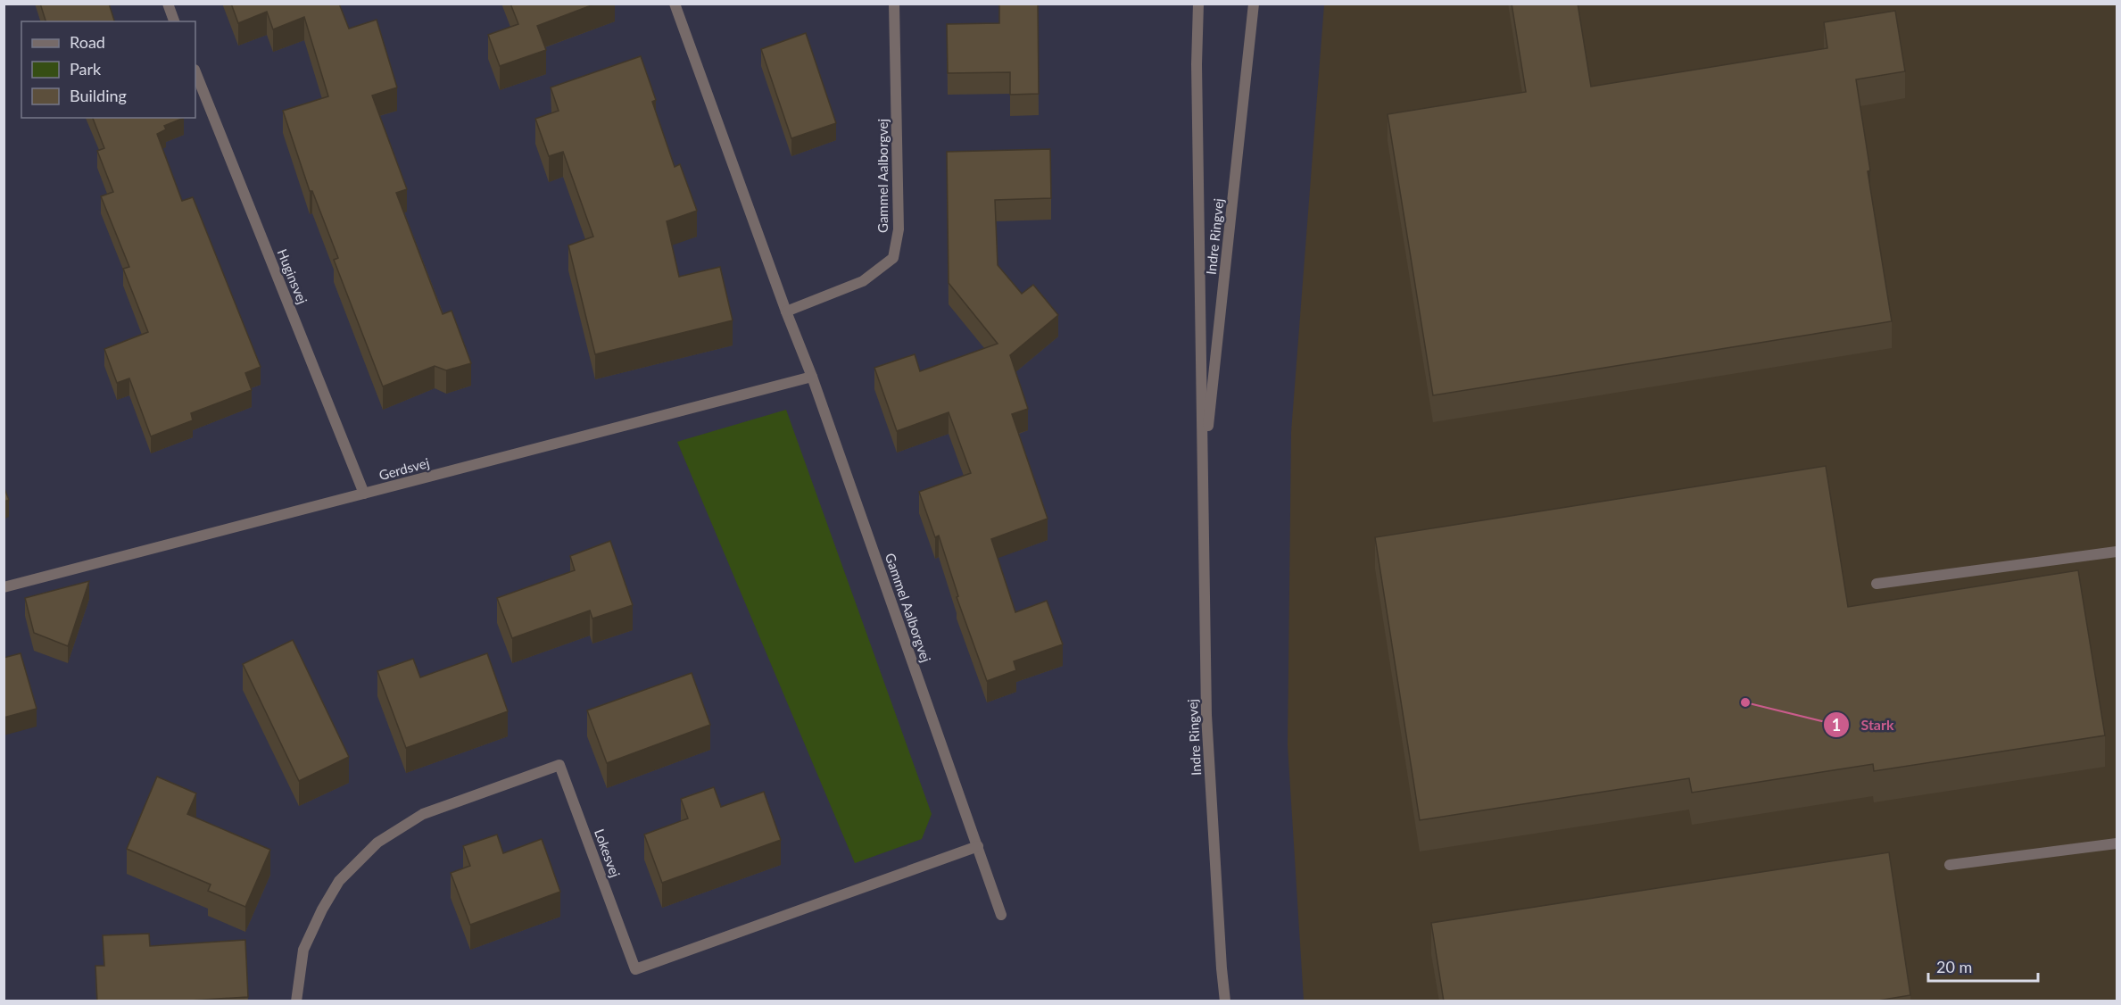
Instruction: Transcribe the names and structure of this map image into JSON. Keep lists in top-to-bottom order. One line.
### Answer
{"streets":{"street":["Gammel Aalborgvej","Indre Ringvej","Huginsvej","Gerdsvej","Lokesvej"]},"crossings":[["Gammel Aalborgvej","Gerdsvej"],["Gammel Aalborgvej","Lokesvej"],["Huginsvej","Gerdsvej"]],"places":["Stark"],"legend":["Road","Park","Building"],"scale_bar":"20 m"}
